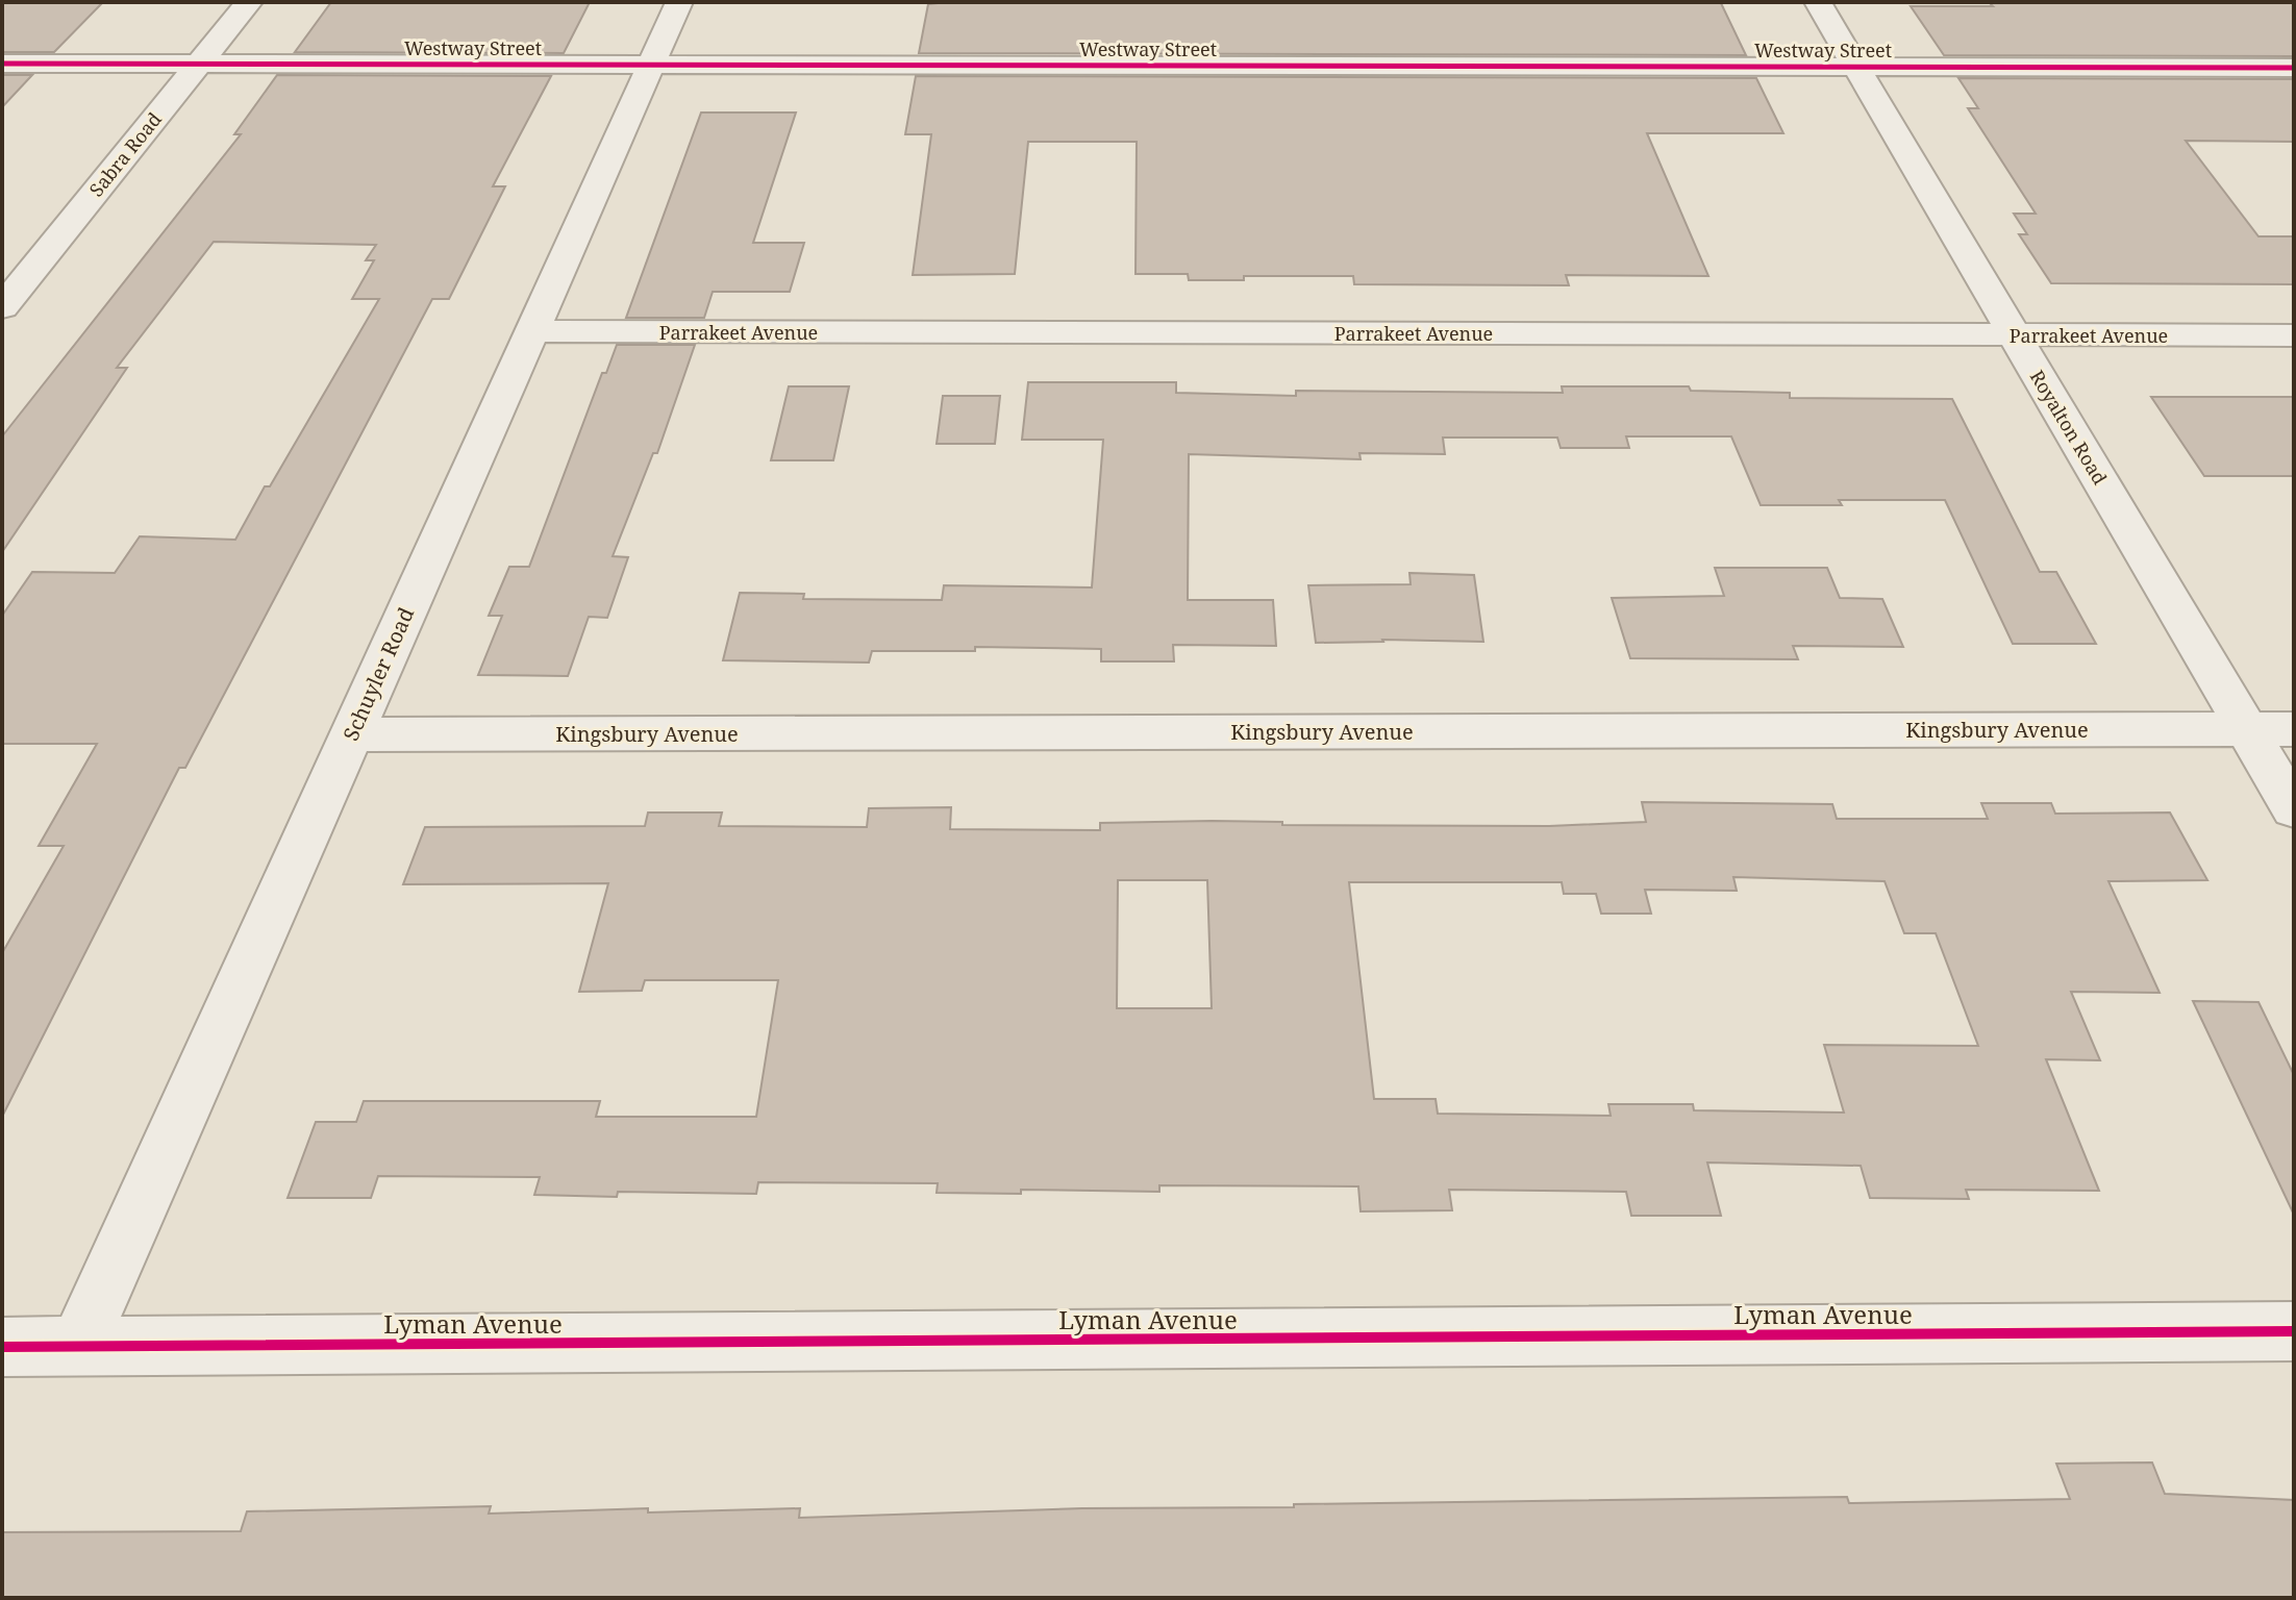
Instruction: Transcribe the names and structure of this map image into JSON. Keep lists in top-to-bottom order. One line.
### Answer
{"streets":{"street":["Westway Street","Sabra Road","Parrakeet Avenue","Royalton Road","Schuyler Road","Kingsbury Avenue","Lyman Avenue"]},"crossings":[["Westway Street","Sabra Road"],["Westway Street","Royalton Road"],["Westway Street","Schuyler Road"],["Parrakeet Avenue","Royalton Road"],["Parrakeet Avenue","Schuyler Road"],["Royalton Road","Kingsbury Avenue"],["Schuyler Road","Kingsbury Avenue"],["Schuyler Road","Lyman Avenue"]]}
